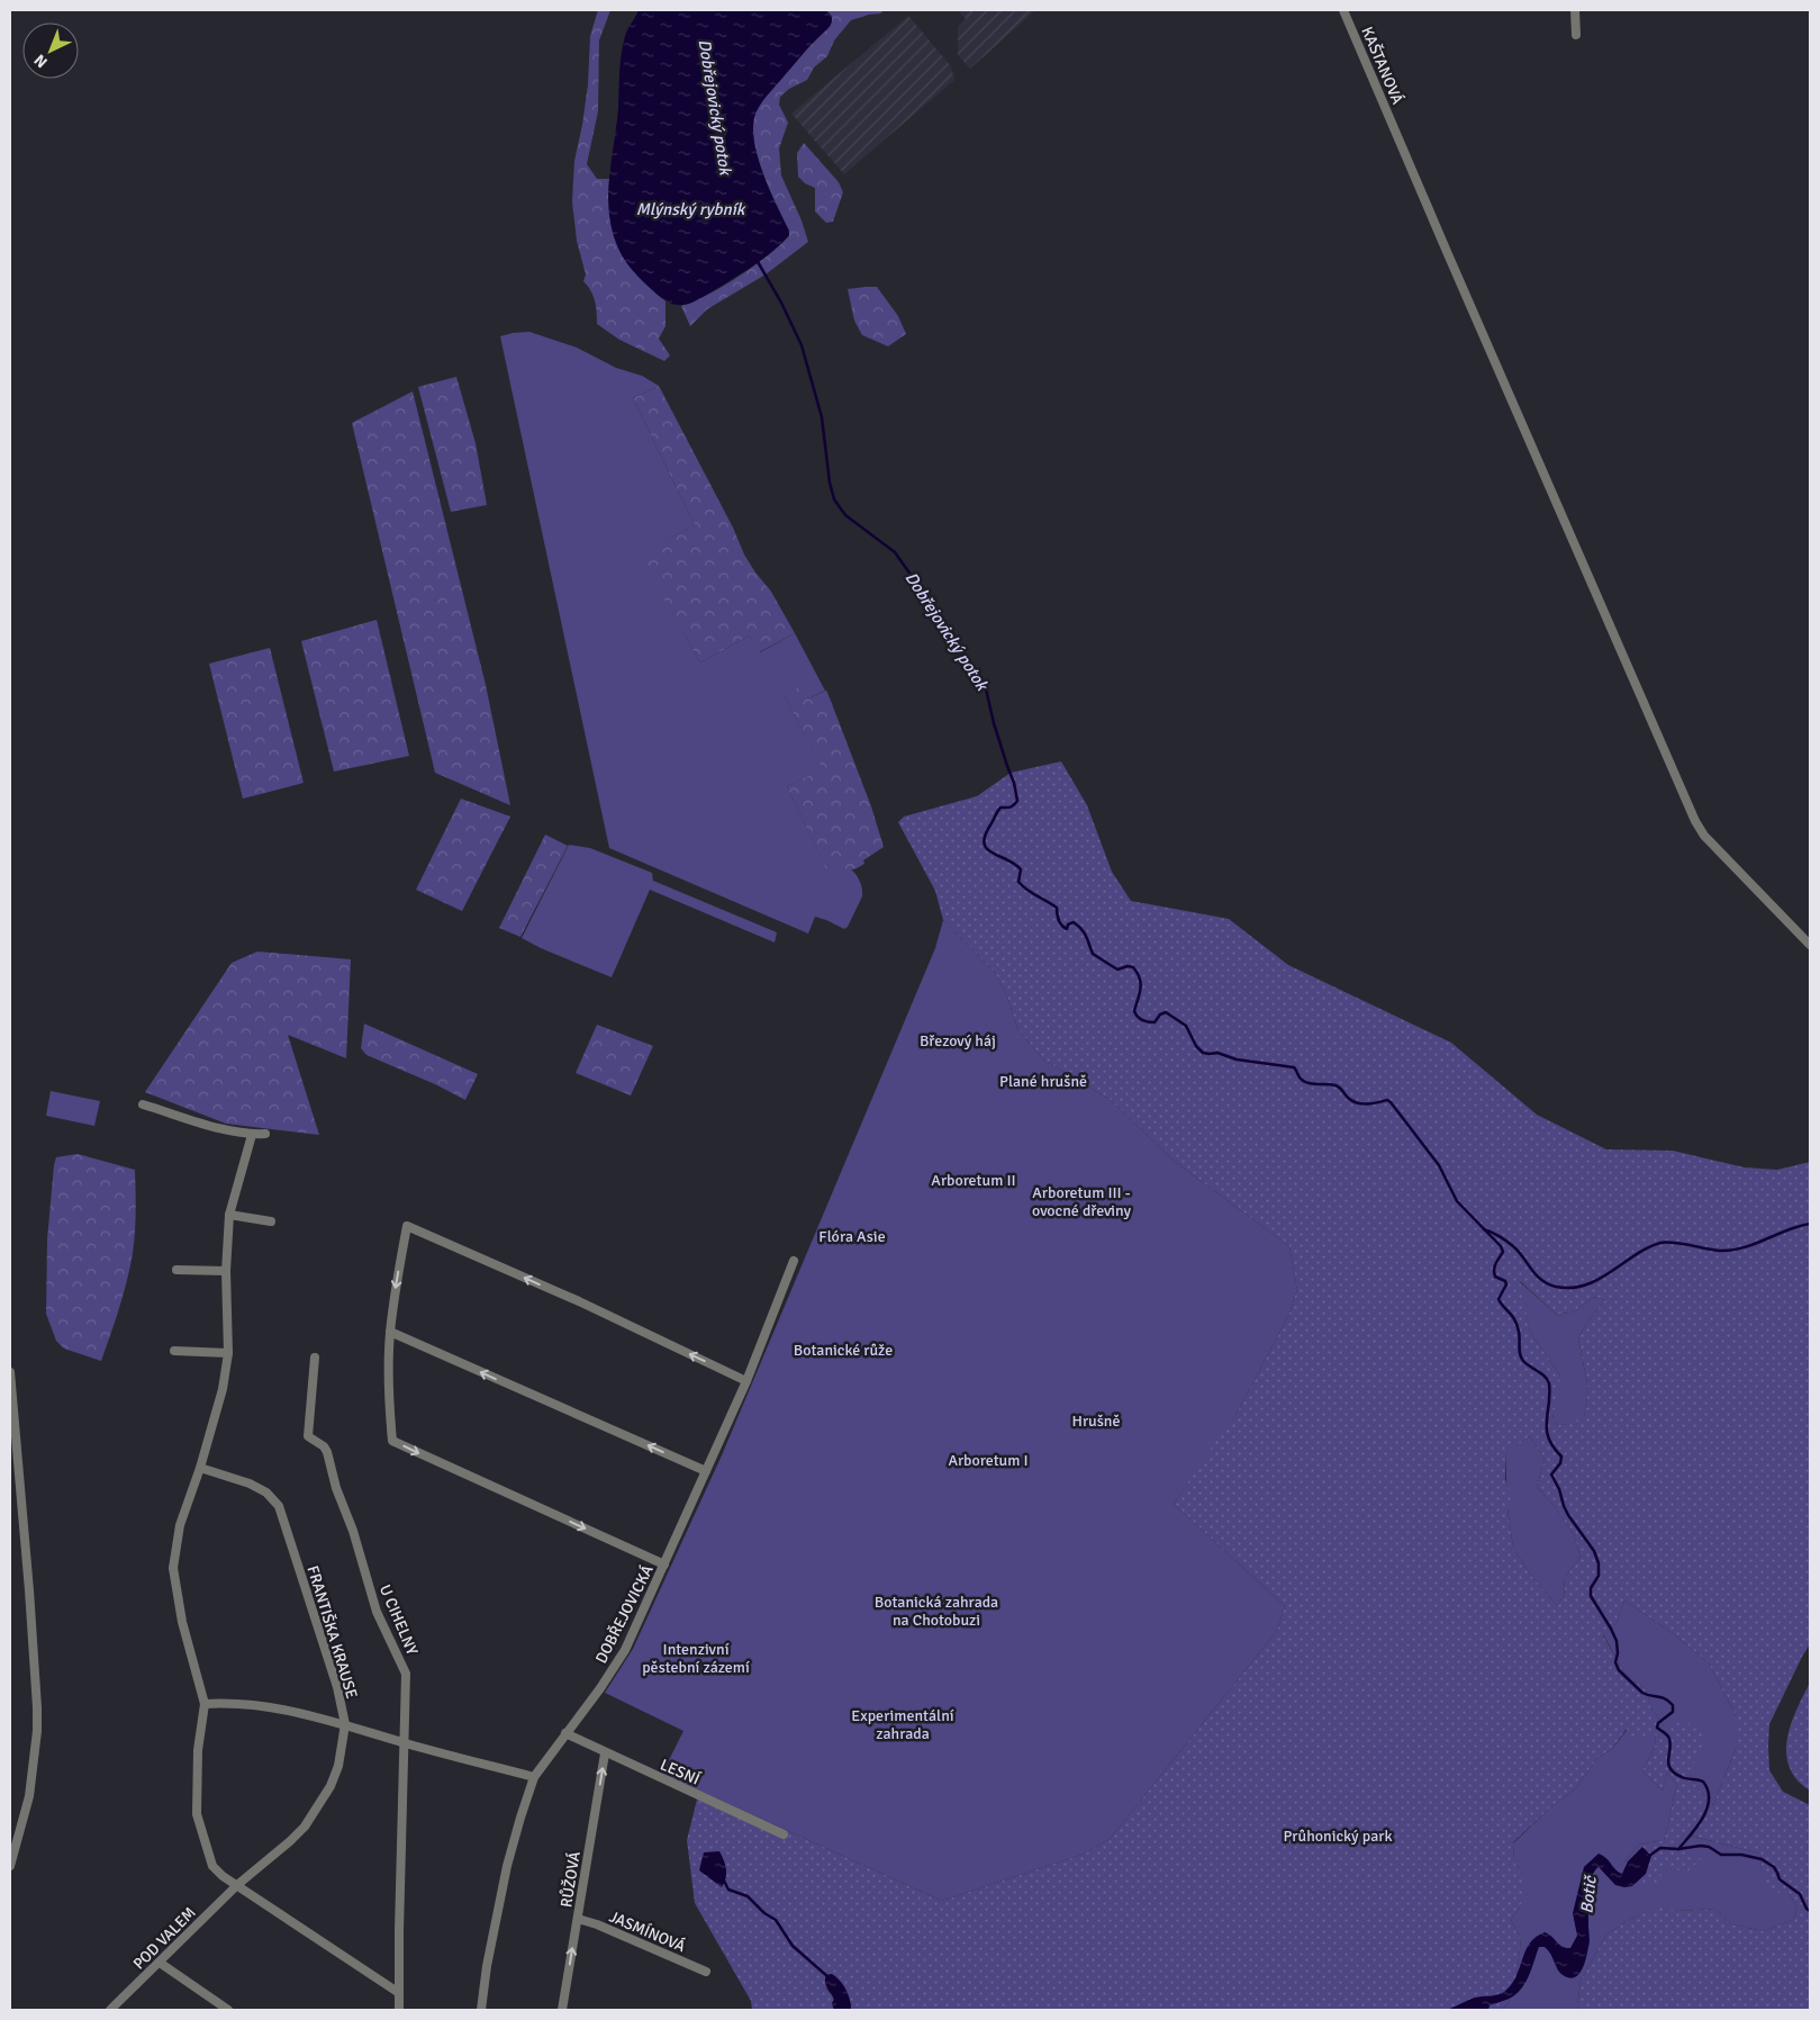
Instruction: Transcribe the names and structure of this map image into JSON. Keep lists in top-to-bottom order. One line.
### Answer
{"streets":{"street":["KAŠTANOVÁ","DOBŘEJOVICKÁ","U CIHELNY","FRANTIŠKA KRAUSE","LESNÍ","RŮŽOVÁ","JASMÍNOVÁ","POD VALEM"]},"crossings":[["DOBŘEJOVICKÁ","LESNÍ"],["FRANTIŠKA KRAUSE","POD VALEM"],["LESNÍ","RŮŽOVÁ"],["RŮŽOVÁ","JASMÍNOVÁ"]],"one_way":["RŮŽOVÁ"],"water":["Dobřejovický potok","Mlýnský rybník","Botič"],"parks":["Březový háj","Plané hrušně","Arboretum II","Arboretum III - ovocné dřeviny","Flóra Asie","Botanické růže","Hrušně","Arboretum I","Botanická zahrada na Chotobuzi","Intenzivní pěstební zázemí","Experimentální zahrada","Průhonický park"],"north":"bottom left"}
